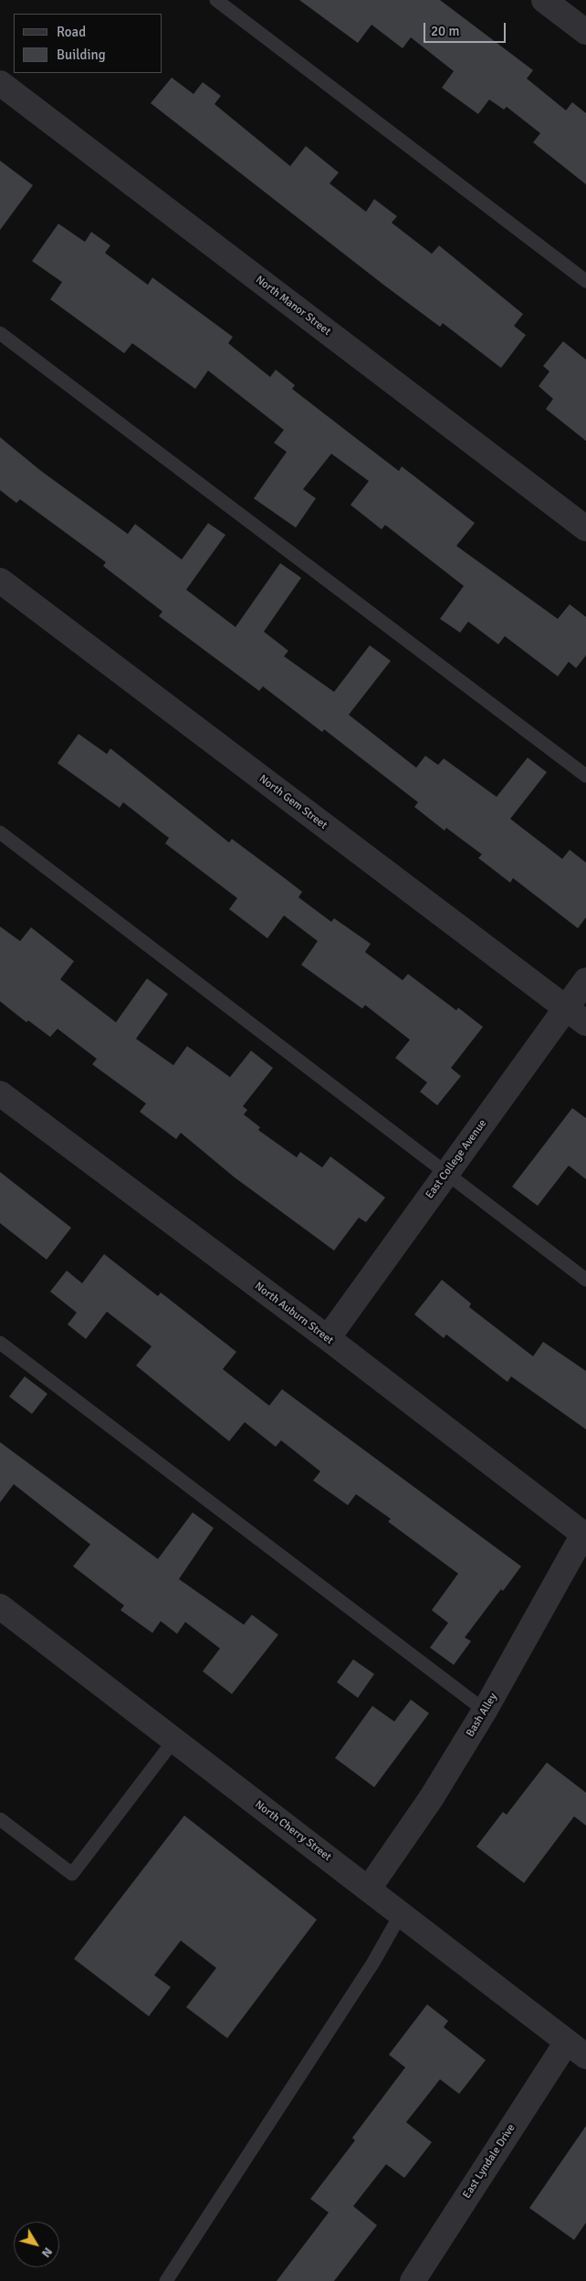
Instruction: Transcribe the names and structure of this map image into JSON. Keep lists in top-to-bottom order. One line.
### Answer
{"streets":{"street":["North Manor Street","North Gem Street","East College Avenue","North Auburn Street","Bash Alley","North Cherry Street","East Lyndale Drive"]},"crossings":[["North Gem Street","East College Avenue"],["East College Avenue","North Auburn Street"],["North Auburn Street","Bash Alley"],["Bash Alley","North Cherry Street"],["North Cherry Street","East Lyndale Drive"]],"legend":["Road","Building"],"scale_bar":"20 m","north":"bottom right"}
